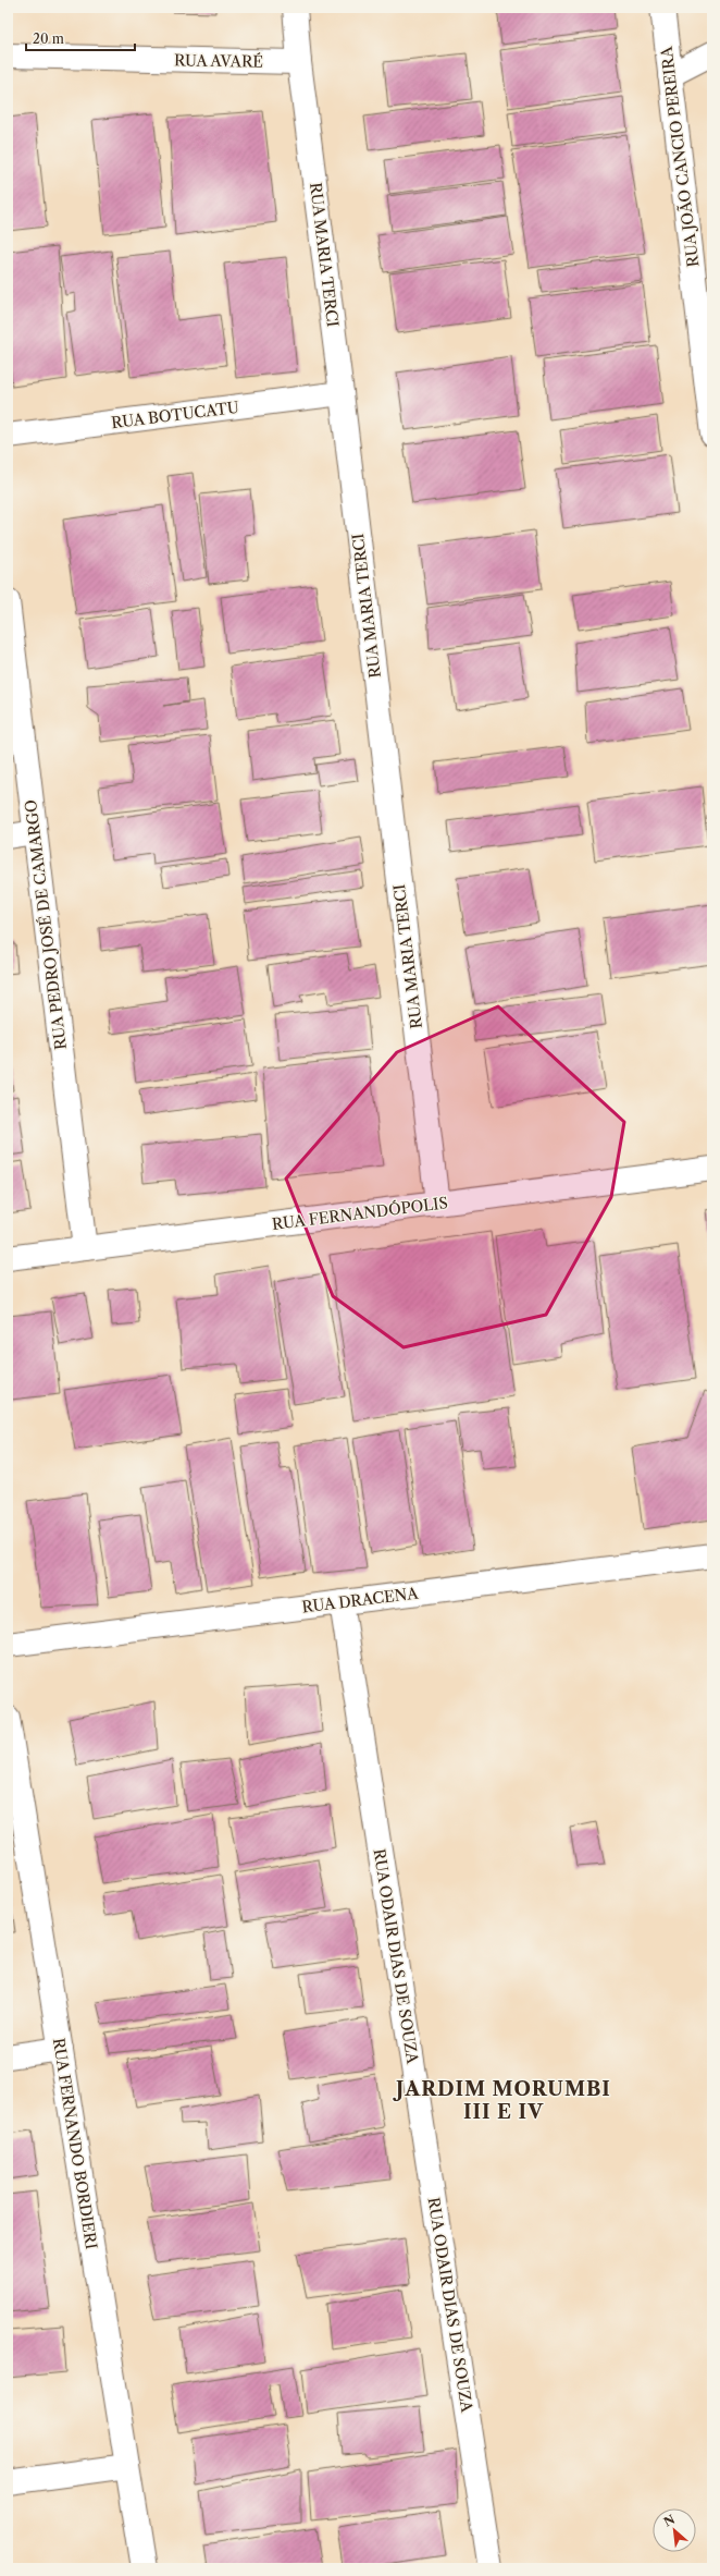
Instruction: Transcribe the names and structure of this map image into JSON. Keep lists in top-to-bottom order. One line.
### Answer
{"streets":{"street":["RUA AVARÉ","RUA JOÃO CANCIO PEREIRA","RUA MARIA TERCI","RUA BOTUCATU","RUA PEDRO JOSÉ DE CAMARGO","RUA FERNANDÓPOLIS","RUA DRACENA","RUA ODAIR DIAS DE SOUZA","RUA FERNANDO BORDIERI"]},"crossings":[["RUA AVARÉ","RUA MARIA TERCI"],["RUA MARIA TERCI","RUA BOTUCATU"],["RUA MARIA TERCI","RUA FERNANDÓPOLIS"],["RUA PEDRO JOSÉ DE CAMARGO","RUA FERNANDÓPOLIS"],["RUA DRACENA","RUA ODAIR DIAS DE SOUZA"]],"districts":["JARDIM MORUMBI III E IV"],"scale_bar":"20 m","north":"top left"}
